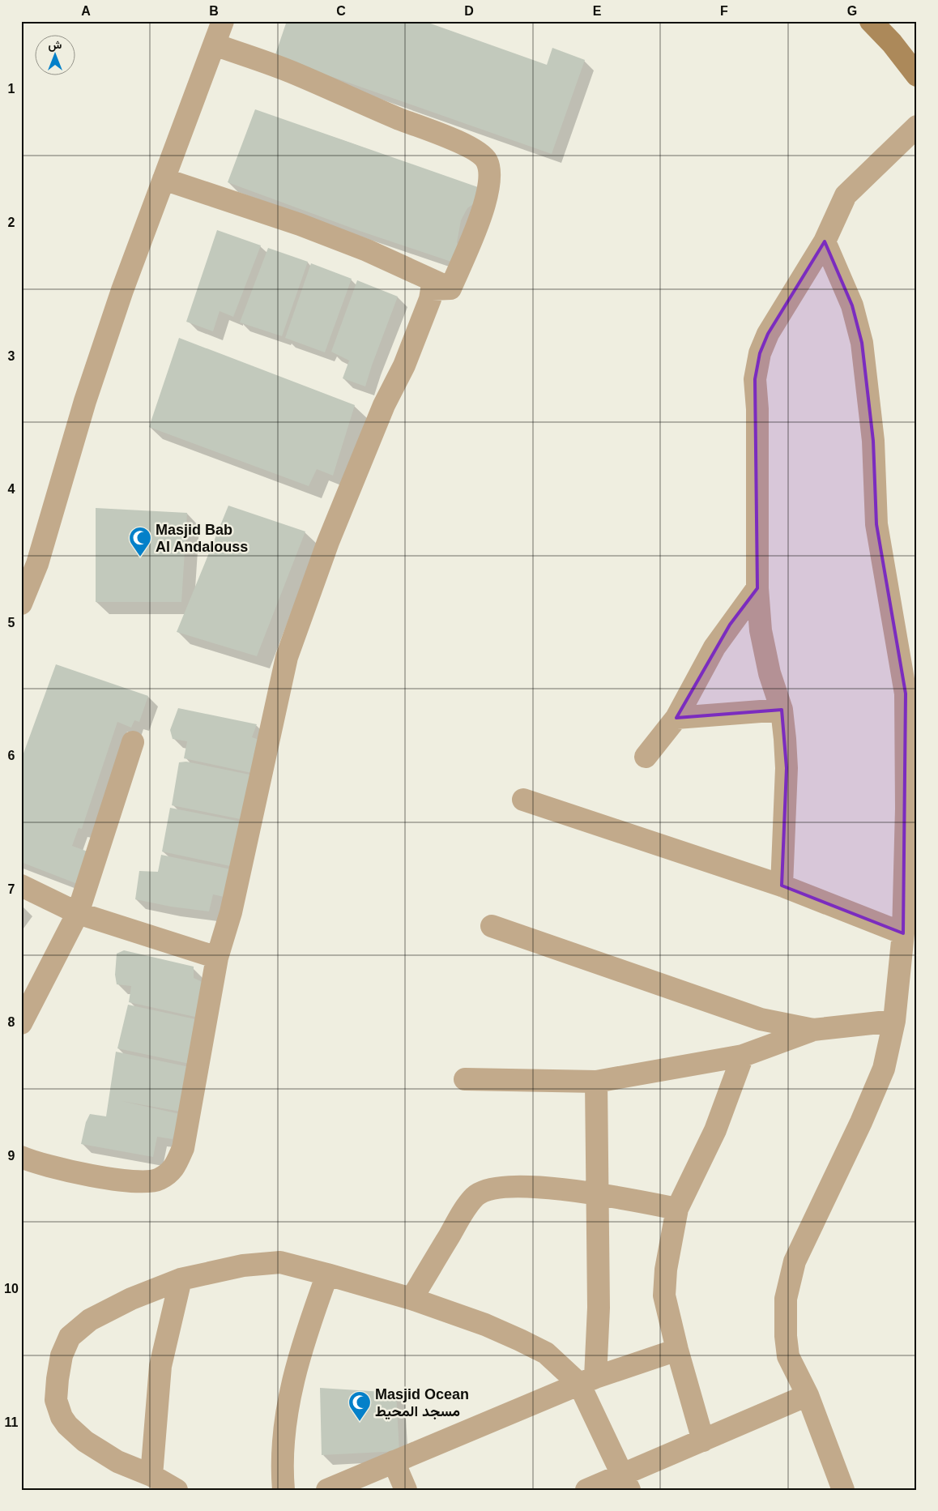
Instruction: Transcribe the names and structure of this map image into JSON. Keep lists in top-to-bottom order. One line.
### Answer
{"places":{"mosque":["Masjid Bab Al Andalouss","Masjid Ocean مسجد المحيط"]},"north":"top","grid":{"columns":["A","B","C","D","E","F","G"],"rows":["1","2","3","4","5","6","7","8","9","10","11"]}}
